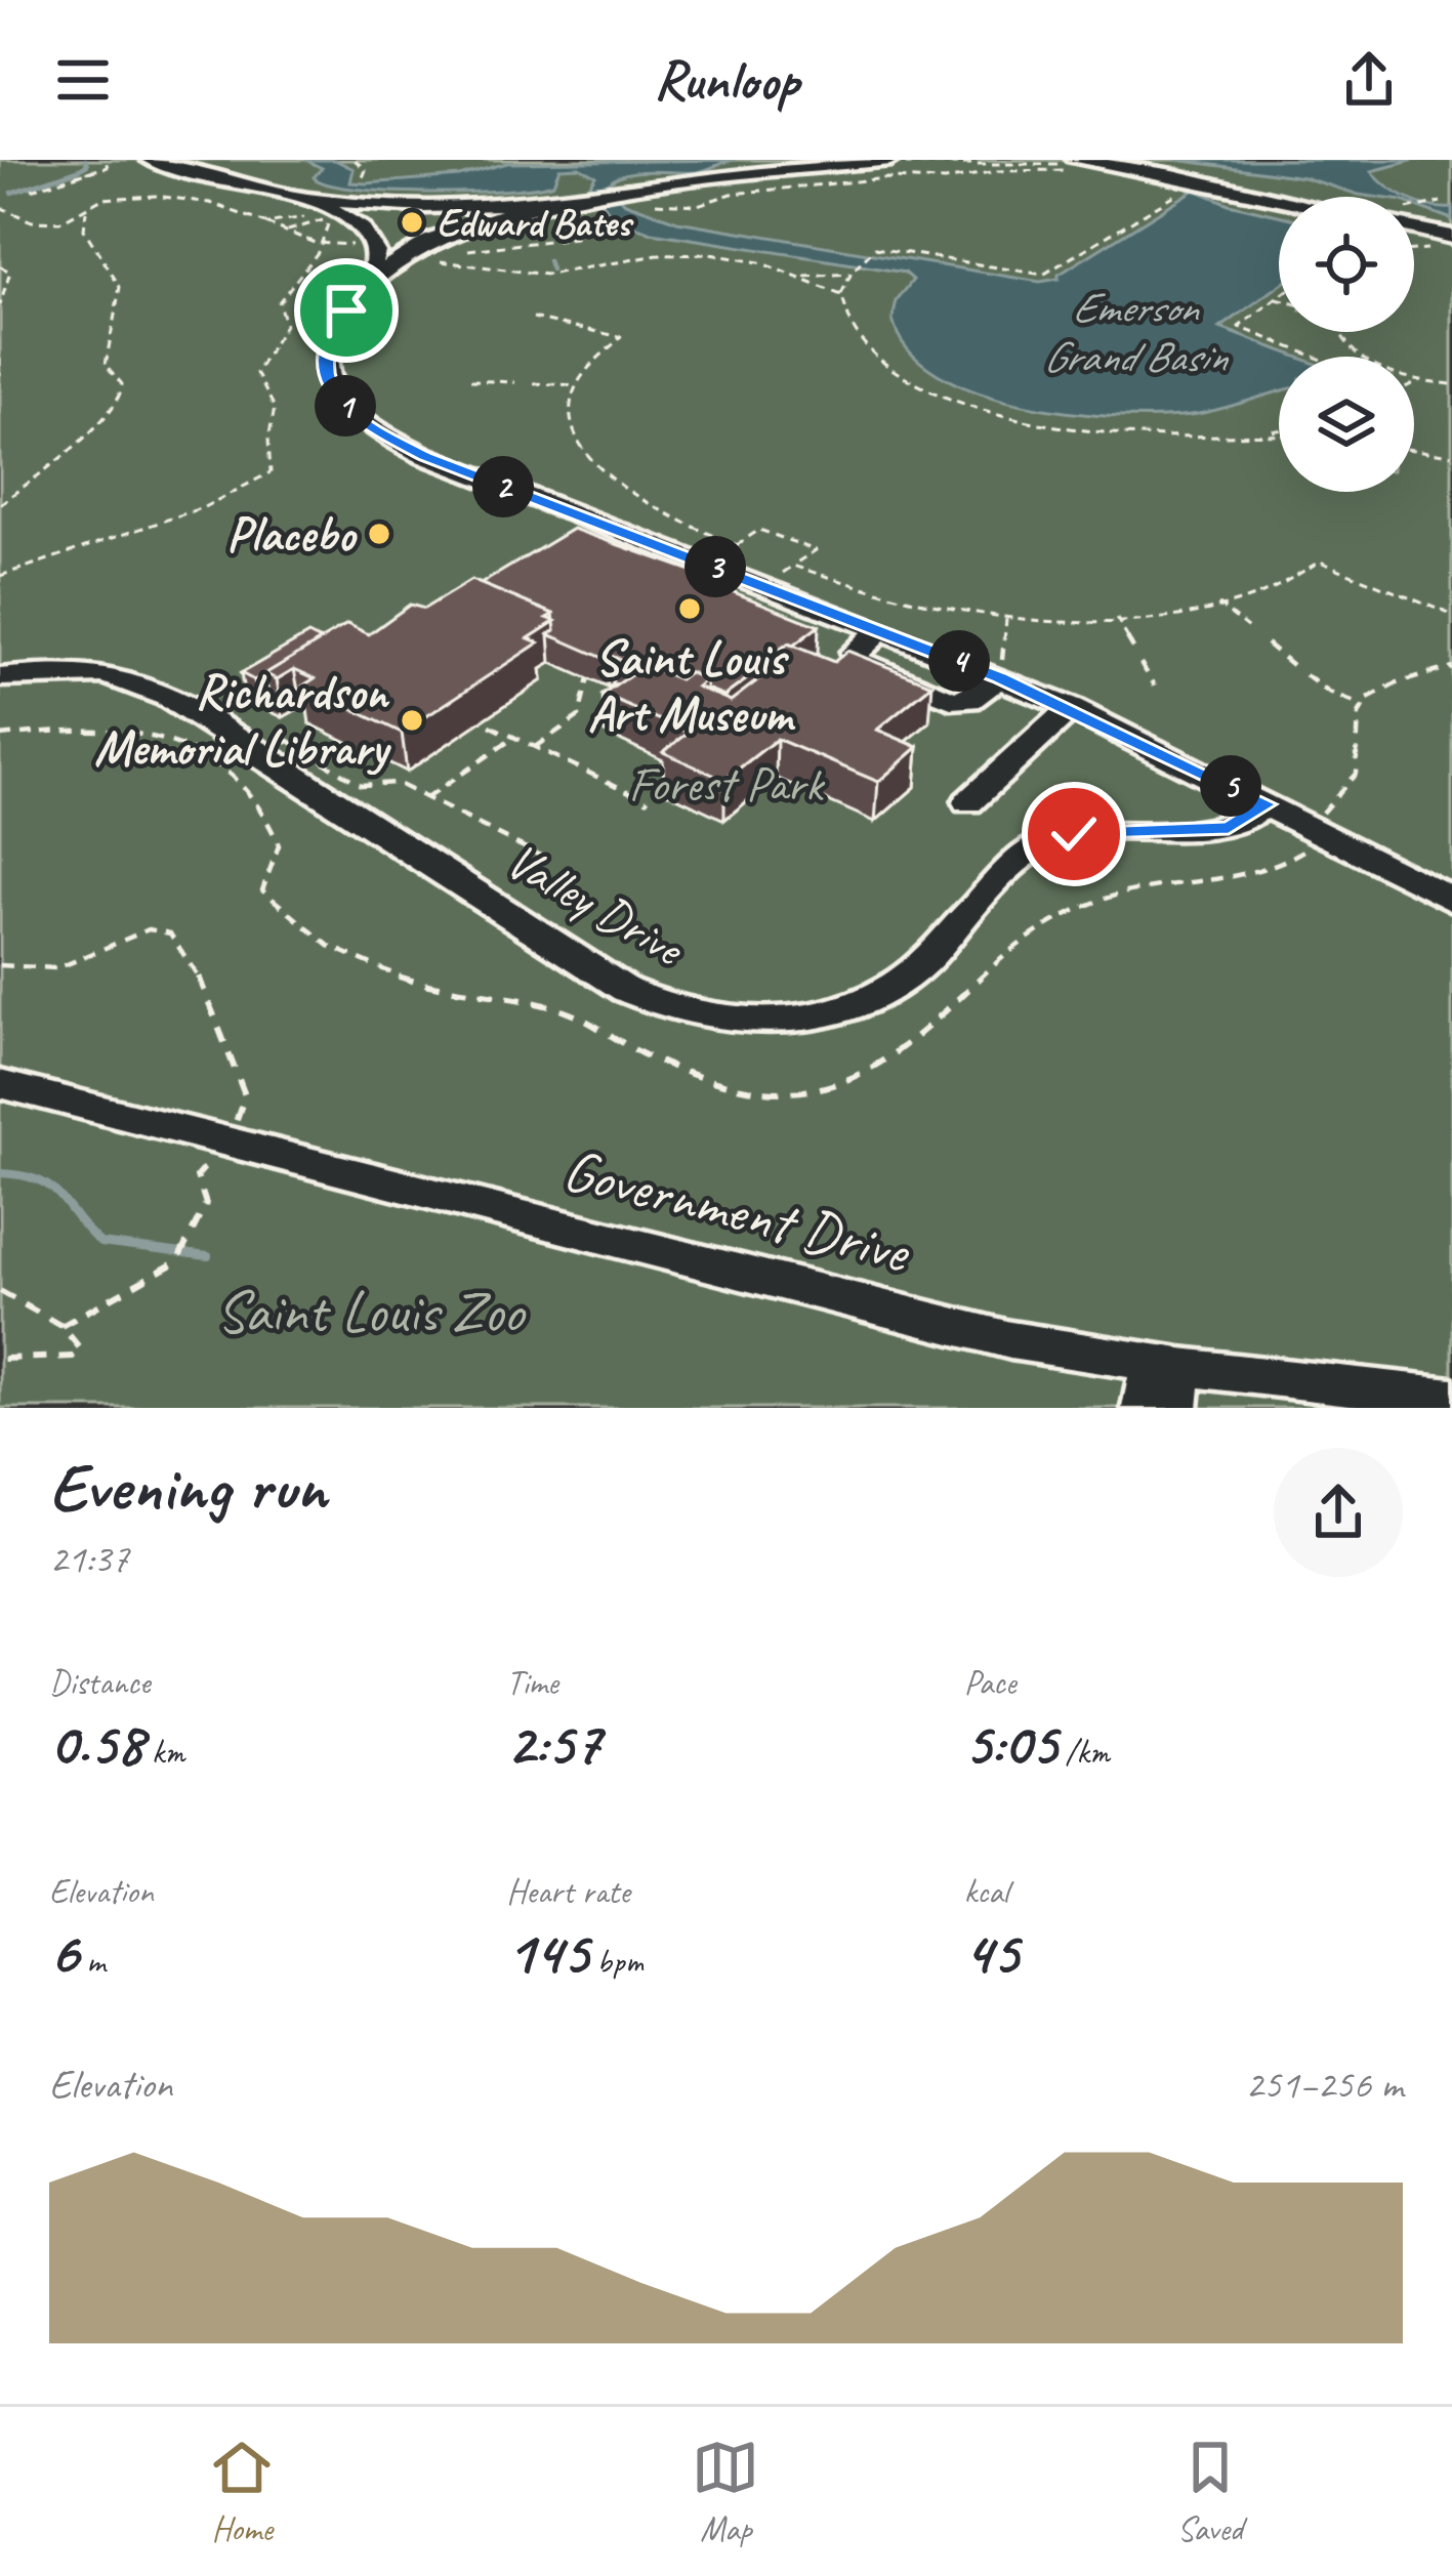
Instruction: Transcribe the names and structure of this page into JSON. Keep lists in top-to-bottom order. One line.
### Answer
{"streets":{"street":["Valley Drive","Government Drive"]},"water":["Emerson Grand Basin"],"parks":["Forest Park","Saint Louis Zoo"],"places":["Edward Bates","Placebo","Saint Louis Art Museum","Richardson Memorial Library"],"page":{"header":"Runloop","pins":["1","2","3","4","5"],"heading":["Evening run","21:37"],"stats":[["Distance","0.58 km"],["Time","2:57"],["Pace","5:05 /km"],["Elevation","6 m"],["Heart rate","145 bpm"],["kcal","45"]],"chart":["Elevation","251–256 m"],"tabs":["Home","Map","Saved"]}}
